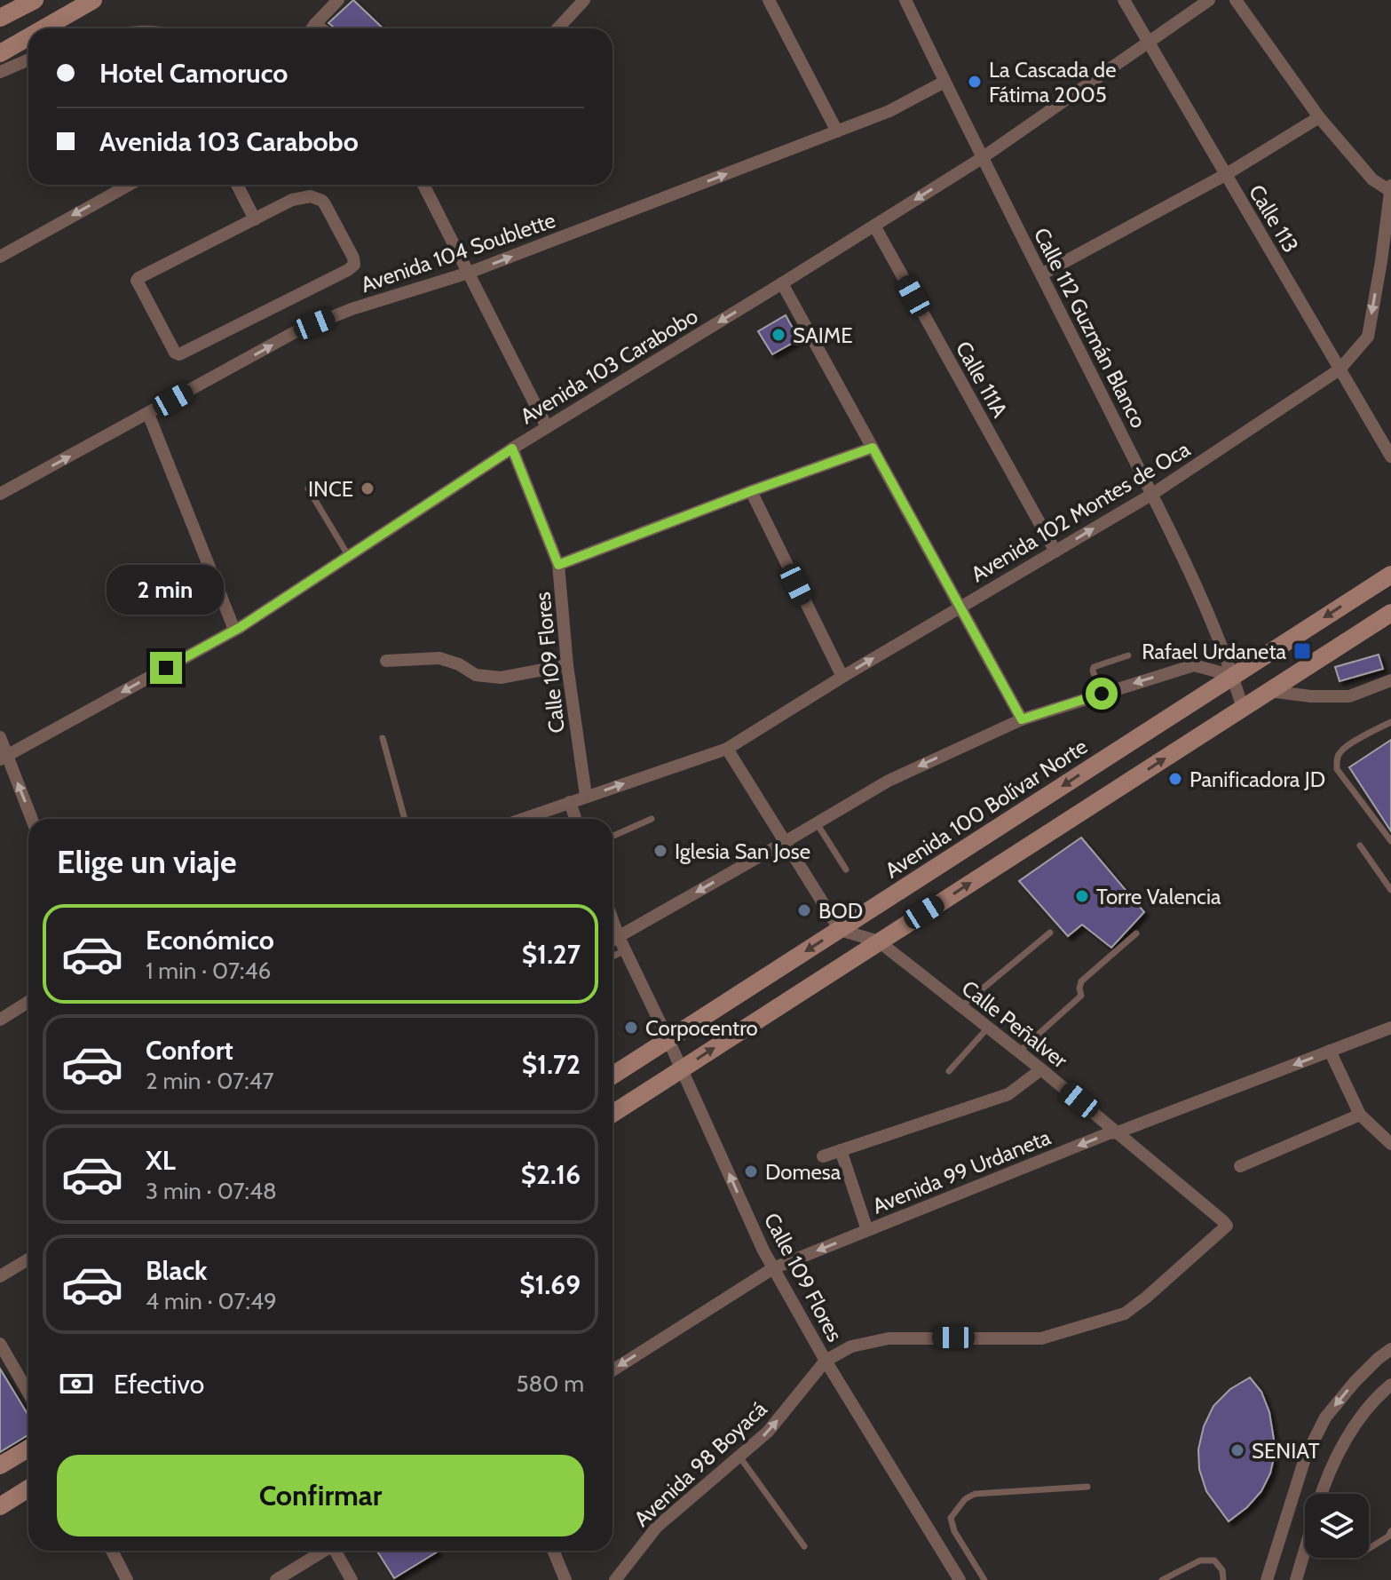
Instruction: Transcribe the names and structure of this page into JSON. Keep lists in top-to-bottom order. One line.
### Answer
{"streets":{"main road":["Avenida 100 Bolívar Norte"],"street":["Calle 113","Avenida 104 Soublette","Calle 112 Guzmán Blanco","Avenida 103 Carabobo","Calle 111A","Avenida 102 Montes de Oca","Calle 109 Flores","Calle Peñalver","Avenida 99 Urdaneta","Avenida 98 Boyacá"]},"crossings":[["Calle 113","Avenida 103 Carabobo"],["Calle 113","Avenida 102 Montes de Oca"],["Avenida 104 Soublette","Calle 112 Guzmán Blanco"],["Calle 112 Guzmán Blanco","Avenida 103 Carabobo"],["Calle 112 Guzmán Blanco","Avenida 102 Montes de Oca"],["Calle 112 Guzmán Blanco","Avenida 100 Bolívar Norte"],["Avenida 103 Carabobo","Calle 111A"],["Avenida 103 Carabobo","Calle 109 Flores"],["Calle 111A","Avenida 102 Montes de Oca"],["Avenida 102 Montes de Oca","Calle 109 Flores"],["Calle 109 Flores","Avenida 100 Bolívar Norte"],["Calle 109 Flores","Avenida 99 Urdaneta"],["Calle 109 Flores","Avenida 98 Boyacá"],["Calle Peñalver","Avenida 99 Urdaneta"],["Calle Peñalver","Avenida 98 Boyacá"]],"one_way":["Avenida 104 Soublette","Avenida 103 Carabobo"],"places":{"other":["La Cascada de Fátima 2005","SAIME","INCE","Panificadora JD","Iglesia San Jose","Torre Valencia","BOD","Corpocentro","Domesa","SENIAT"],"transit":["Rafael Urdaneta"]},"page":{"banner":["Hotel Camoruco","Avenida 103 Carabobo"],"bubble":"2 min","heading":"Elige un viaje","list":[{"name":"Económico","note":"1 min · 07:46","value":"$1.27"},{"name":"Confort","note":"2 min · 07:47","value":"$1.72"},{"name":"XL","note":"3 min · 07:48","value":"$2.16"},{"name":"Black","note":"4 min · 07:49","value":"$1.69"}],"pay":["Efectivo","580 m"],"buttons":"Confirmar"}}
